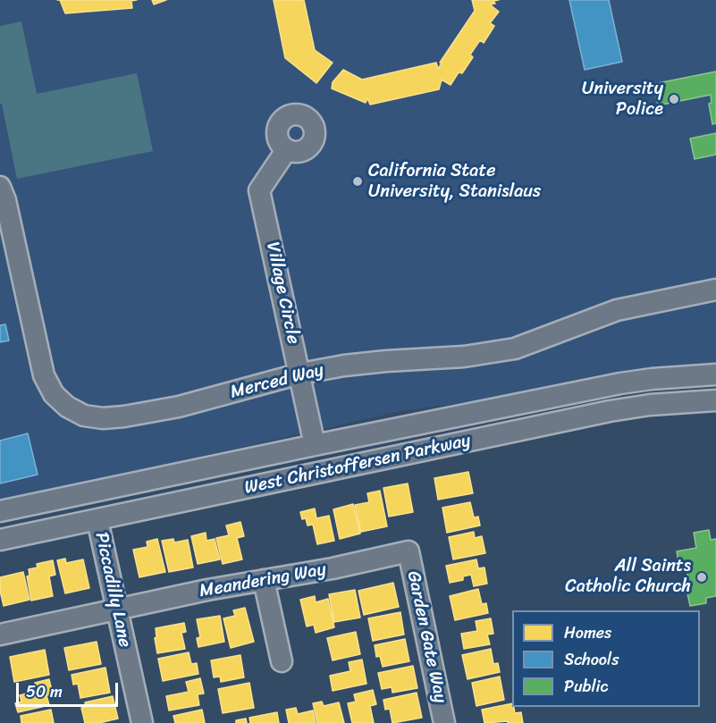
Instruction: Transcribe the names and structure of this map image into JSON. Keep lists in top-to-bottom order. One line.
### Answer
{"streets":{"street":["Village Circle","Merced Way","West Christoffersen Parkway","Meandering Way","Piccadilly Lane","Garden Gate Way"]},"crossings":[["Village Circle","Merced Way"],["Village Circle","West Christoffersen Parkway"],["West Christoffersen Parkway","Piccadilly Lane"],["Meandering Way","Piccadilly Lane"],["Meandering Way","Garden Gate Way"]],"places":["University Police","California State University, Stanislaus","All Saints Catholic Church"],"legend":["Homes","Schools","Public"],"scale_bar":"50 m"}
